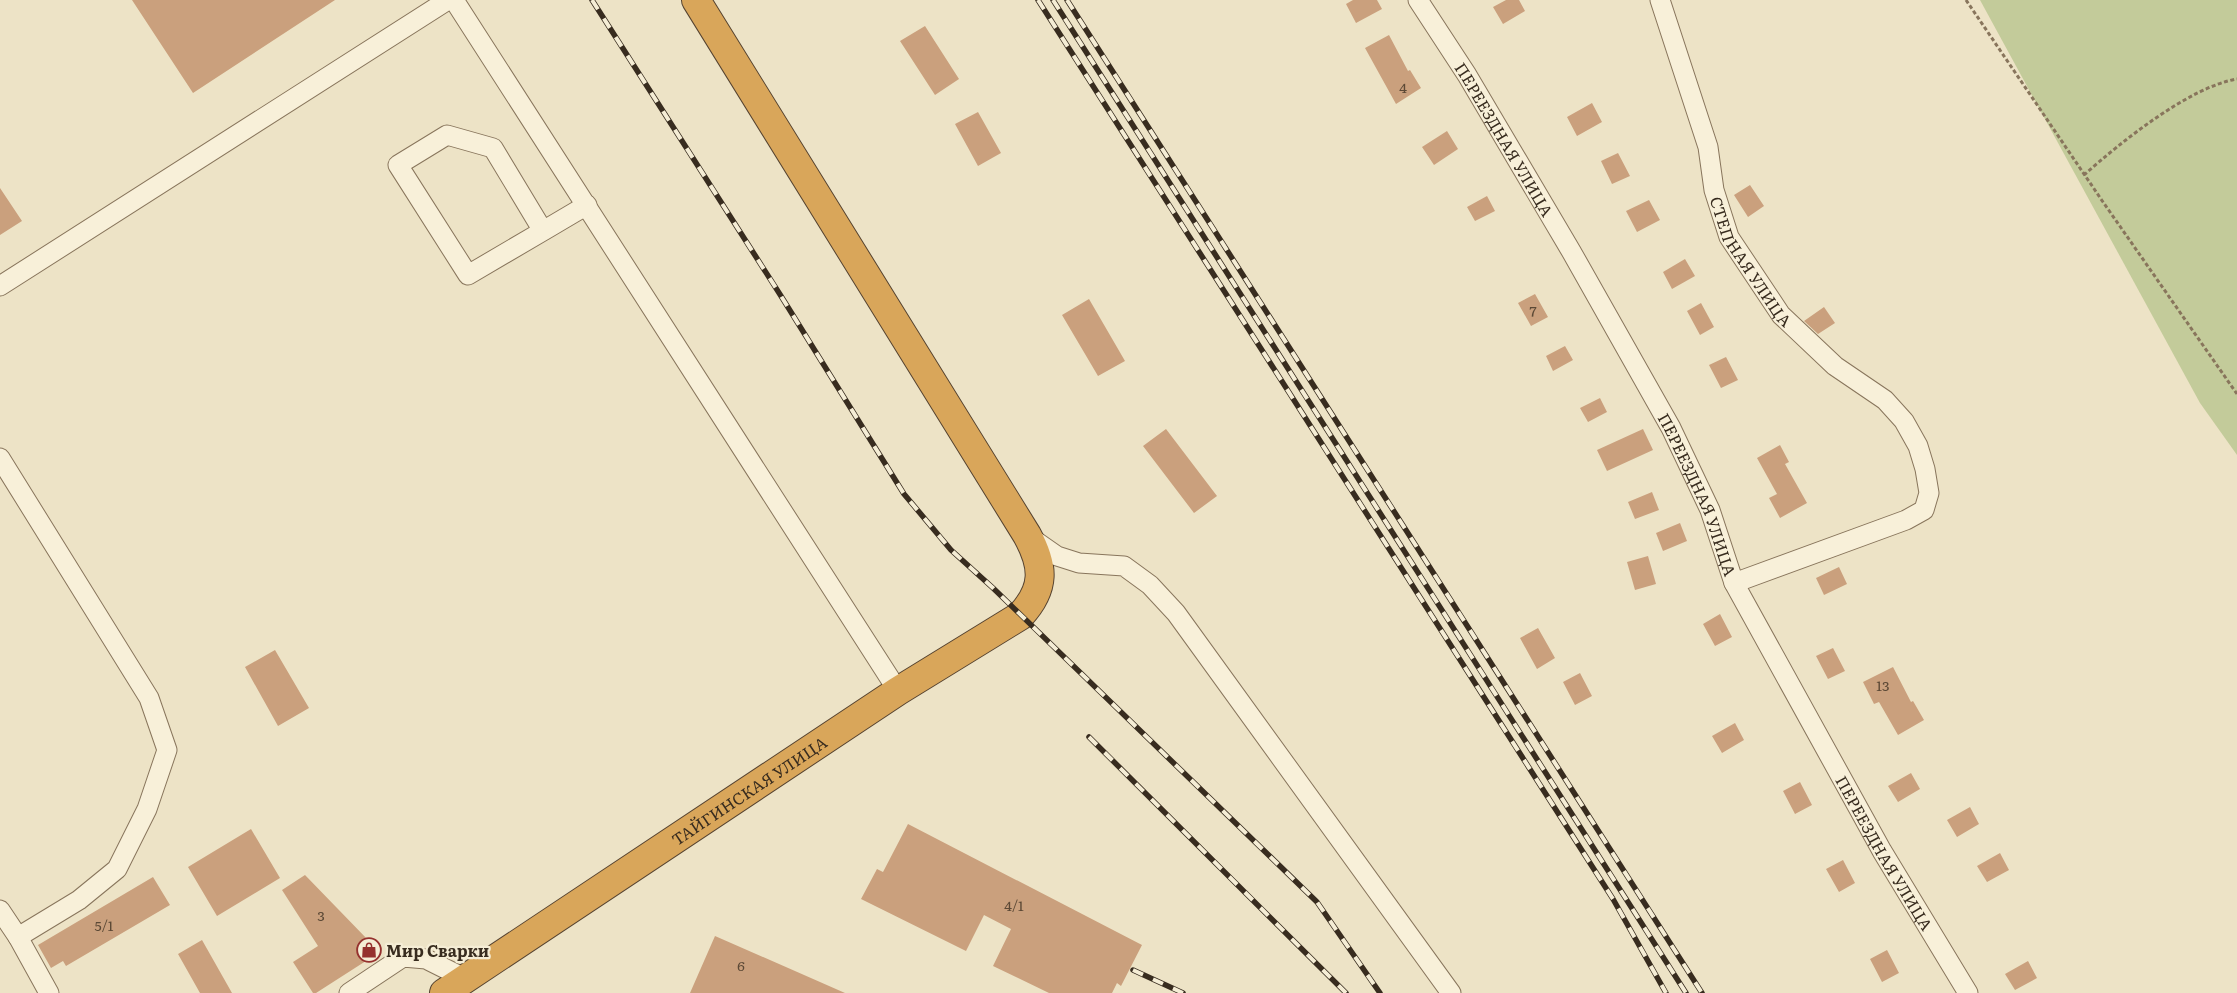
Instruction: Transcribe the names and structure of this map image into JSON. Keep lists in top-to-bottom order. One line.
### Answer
{"streets":{"highway":["ТАЙГИНСКАЯ УЛИЦА"],"street":["ПЕРЕЕЗДНАЯ УЛИЦА","СТЕПНАЯ УЛИЦА"]},"crossings":[["ПЕРЕЕЗДНАЯ УЛИЦА","СТЕПНАЯ УЛИЦА"]],"places":{"shop":["Мир Сварки"]},"house_numbers":["4","7","13","4/1","3","5/1","6"]}
